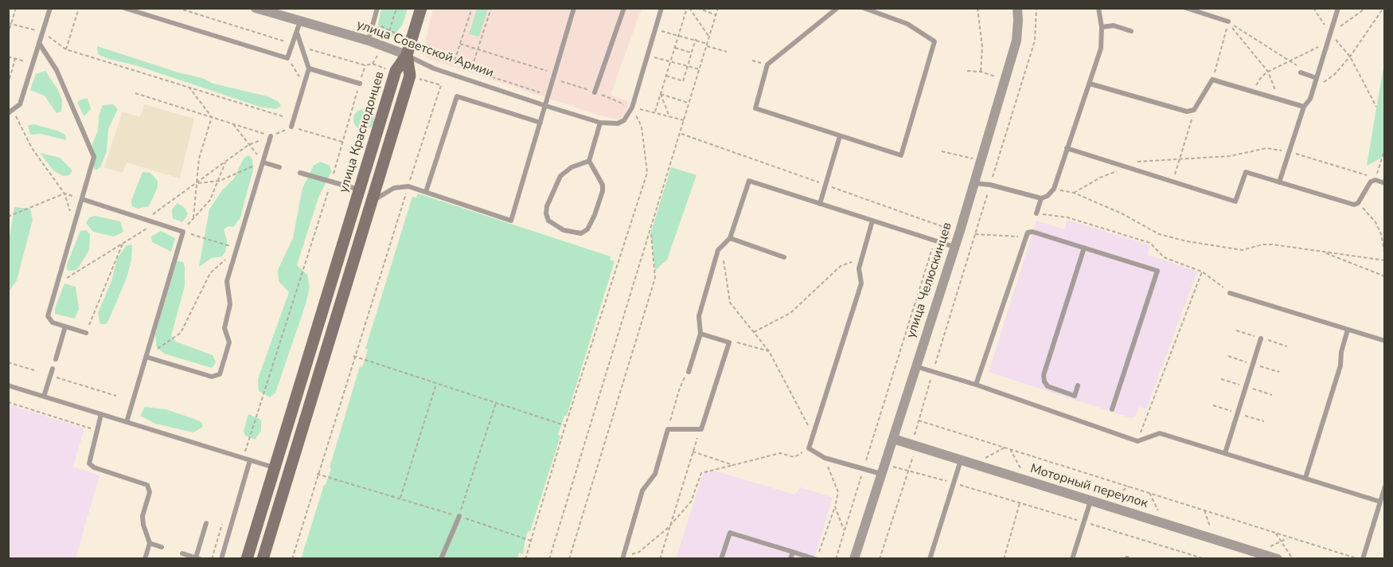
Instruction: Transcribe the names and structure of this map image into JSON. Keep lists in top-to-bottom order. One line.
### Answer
{"streets":{"main road":["улица Краснодонцев"],"street":["улица Советской Армии","улица Челюскинцев","Моторный переулок"]},"crossings":[["улица Советской Армии","улица Краснодонцев"],["улица Челюскинцев","Моторный переулок"]]}
